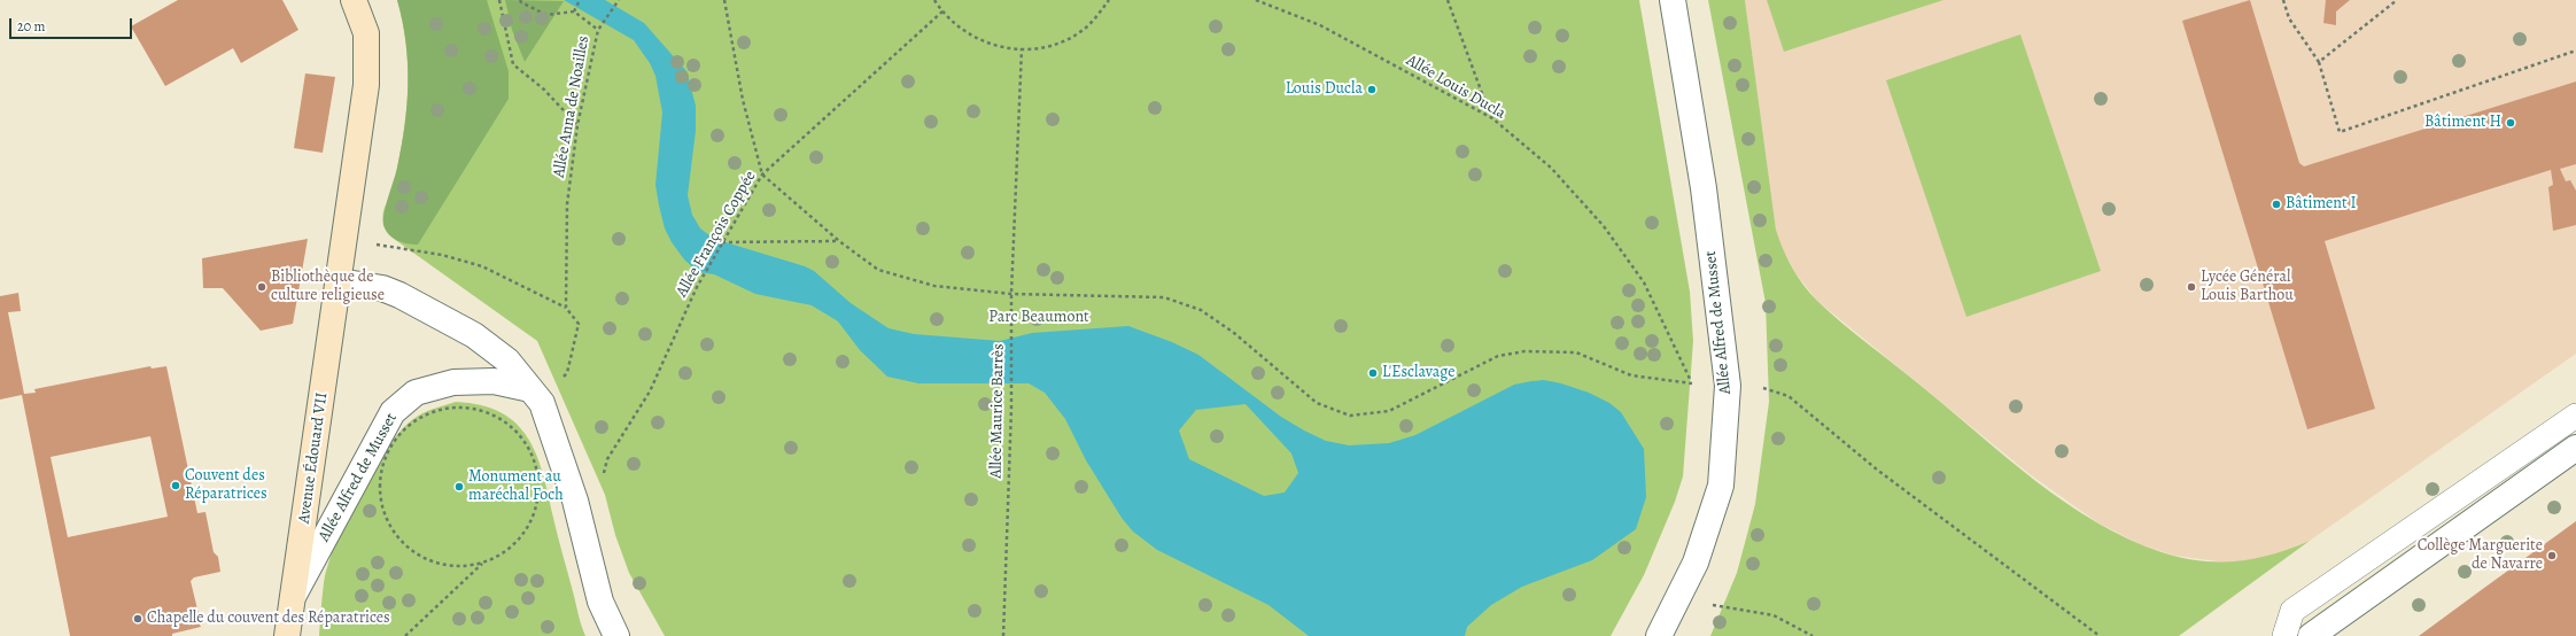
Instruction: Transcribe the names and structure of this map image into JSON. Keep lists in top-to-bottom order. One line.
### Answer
{"streets":{"main road":["Avenue Édouard VII"],"street":["Allée Alfred de Musset"],"path":["Allée Louis Ducla","Allée Anna de Noailles","Allée François Coppée","Allée Maurice Barrès"]},"crossings":[["Allée Louis Ducla","Allée Maurice Barrès"],["Allée Anna de Noailles","Allée Alfred de Musset"],["Allée Alfred de Musset","Avenue Édouard VII"]],"parks":["Parc Beaumont"],"places":["Louis Ducla","Bâtiment H","Bâtiment I","Bibliothèque de culture religieuse","Lycée Général Louis Barthou","L'Esclavage","Couvent des Réparatrices","Monument au maréchal Foch","Collège Marguerite de Navarre","Chapelle du couvent des Réparatrices"],"scale_bar":"20 m"}
